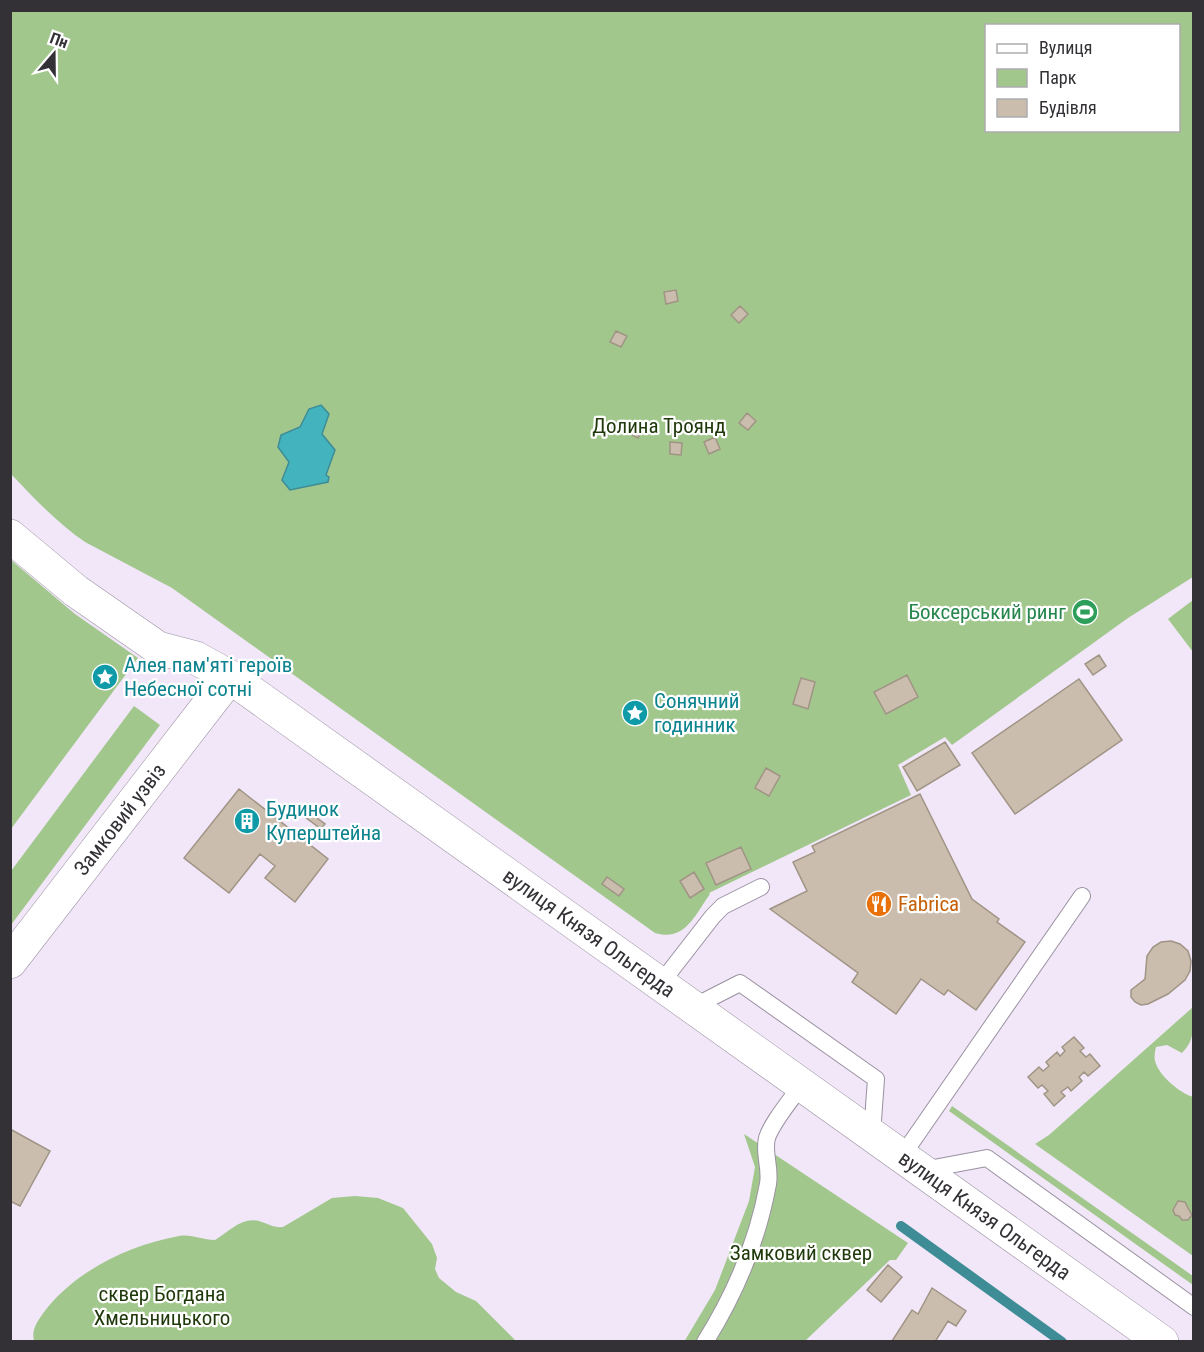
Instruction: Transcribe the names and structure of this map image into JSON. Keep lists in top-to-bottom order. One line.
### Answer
{"streets":{"main road":["Замковий узвіз","вулиця Князя Ольгерда"]},"crossings":[["Замковий узвіз","вулиця Князя Ольгерда"]],"parks":["Долина Троянд","Замковий сквер","сквер Богдана Хмельницького"],"places":{"sports":["Боксерський ринг"],"place":["Алея пам'яті героїв Небесної сотні","Сонячний годинник"],"building":["Будинок Куперштейна"],"restaurant":["Fabrica"]},"legend":["Вулиця","Парк","Будівля"],"north":"top"}
